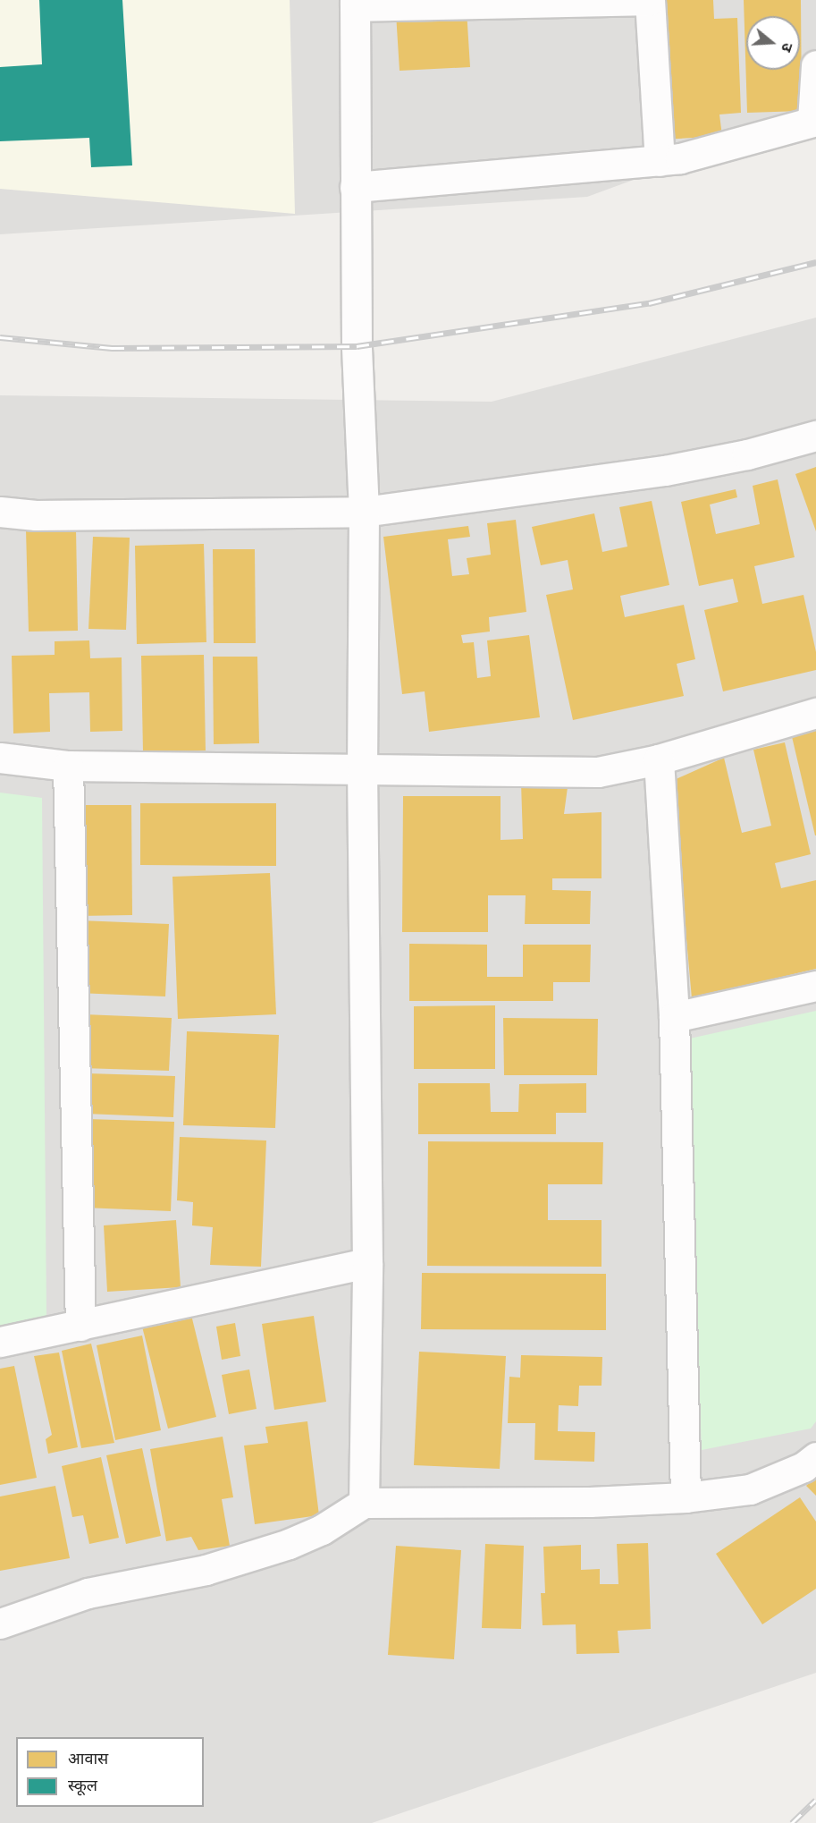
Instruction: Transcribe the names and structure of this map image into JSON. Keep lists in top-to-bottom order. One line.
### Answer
{"legend":["आवास","स्कूल"],"north":"right"}
